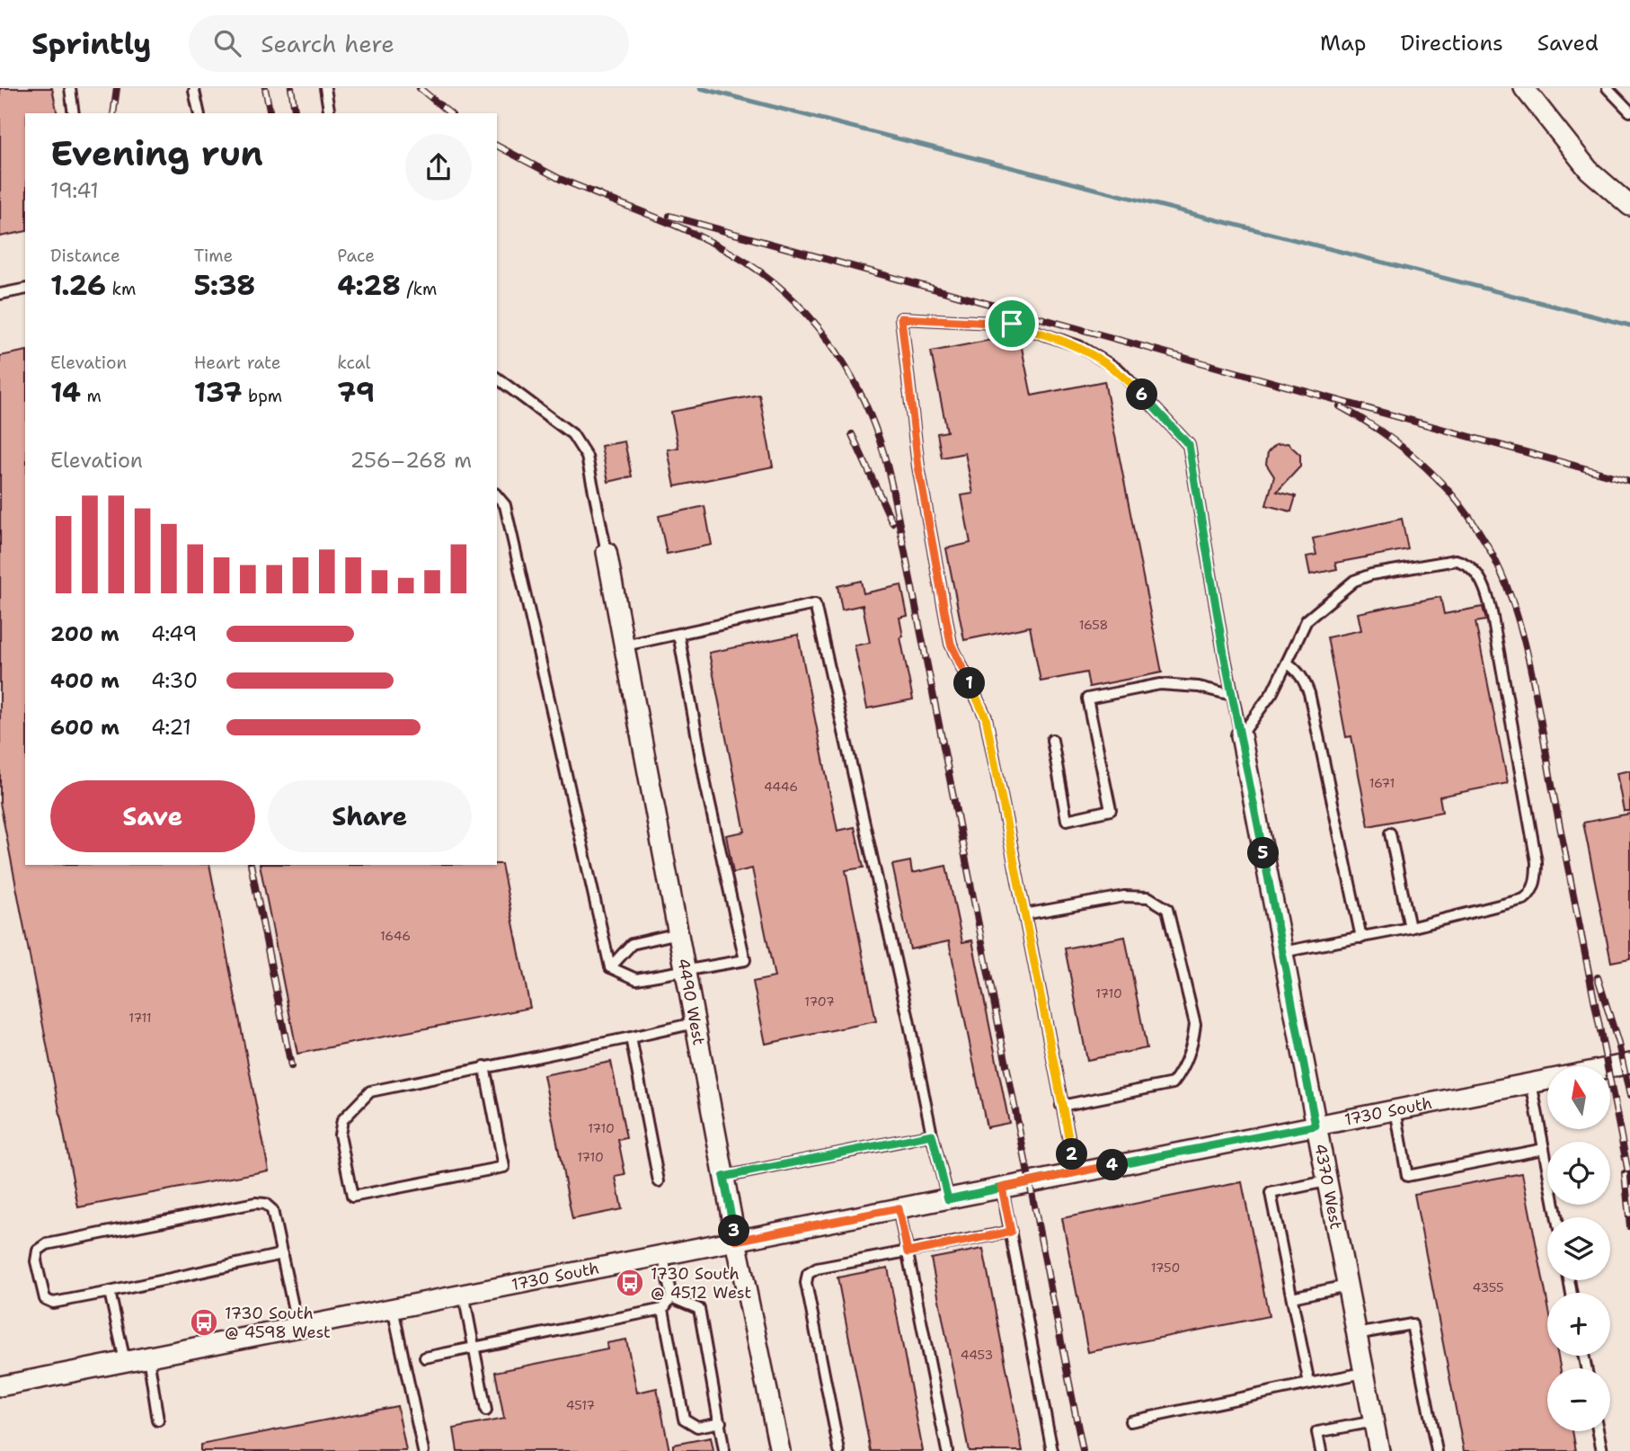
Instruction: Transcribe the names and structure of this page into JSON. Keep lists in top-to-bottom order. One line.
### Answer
{"streets":{"street":["4490 West","1730 South","4370 West"]},"crossings":[["4490 West","1730 South"],["1730 South","4370 West"]],"places":{"bus stop":["1730 South @ 4512 West","1730 South @ 4598 West"]},"house_numbers":["1658","1671","4446","1646","1710","1707","1711","1710","1710","1750","4355","4453","4517"],"north":"top","page":{"header":"Sprintly","search":"Search here","nav":["Map","Directions","Saved"],"heading":["Evening run","19:41"],"stats":[["Distance","1.26 km"],["Time","5:38"],["Pace","4:28 /km"],["Elevation","14 m"],["Heart rate","137 bpm"],["kcal","79"]],"pins":["6","1","5","2","4","3"],"chart":["Elevation","256–268 m"],"list":[{"name":"200 m","note":"4:49"},{"name":"400 m","note":"4:30"},{"name":"600 m","note":"4:21"}],"buttons":["Save","Share"],"map_buttons":["+","−"]}}
